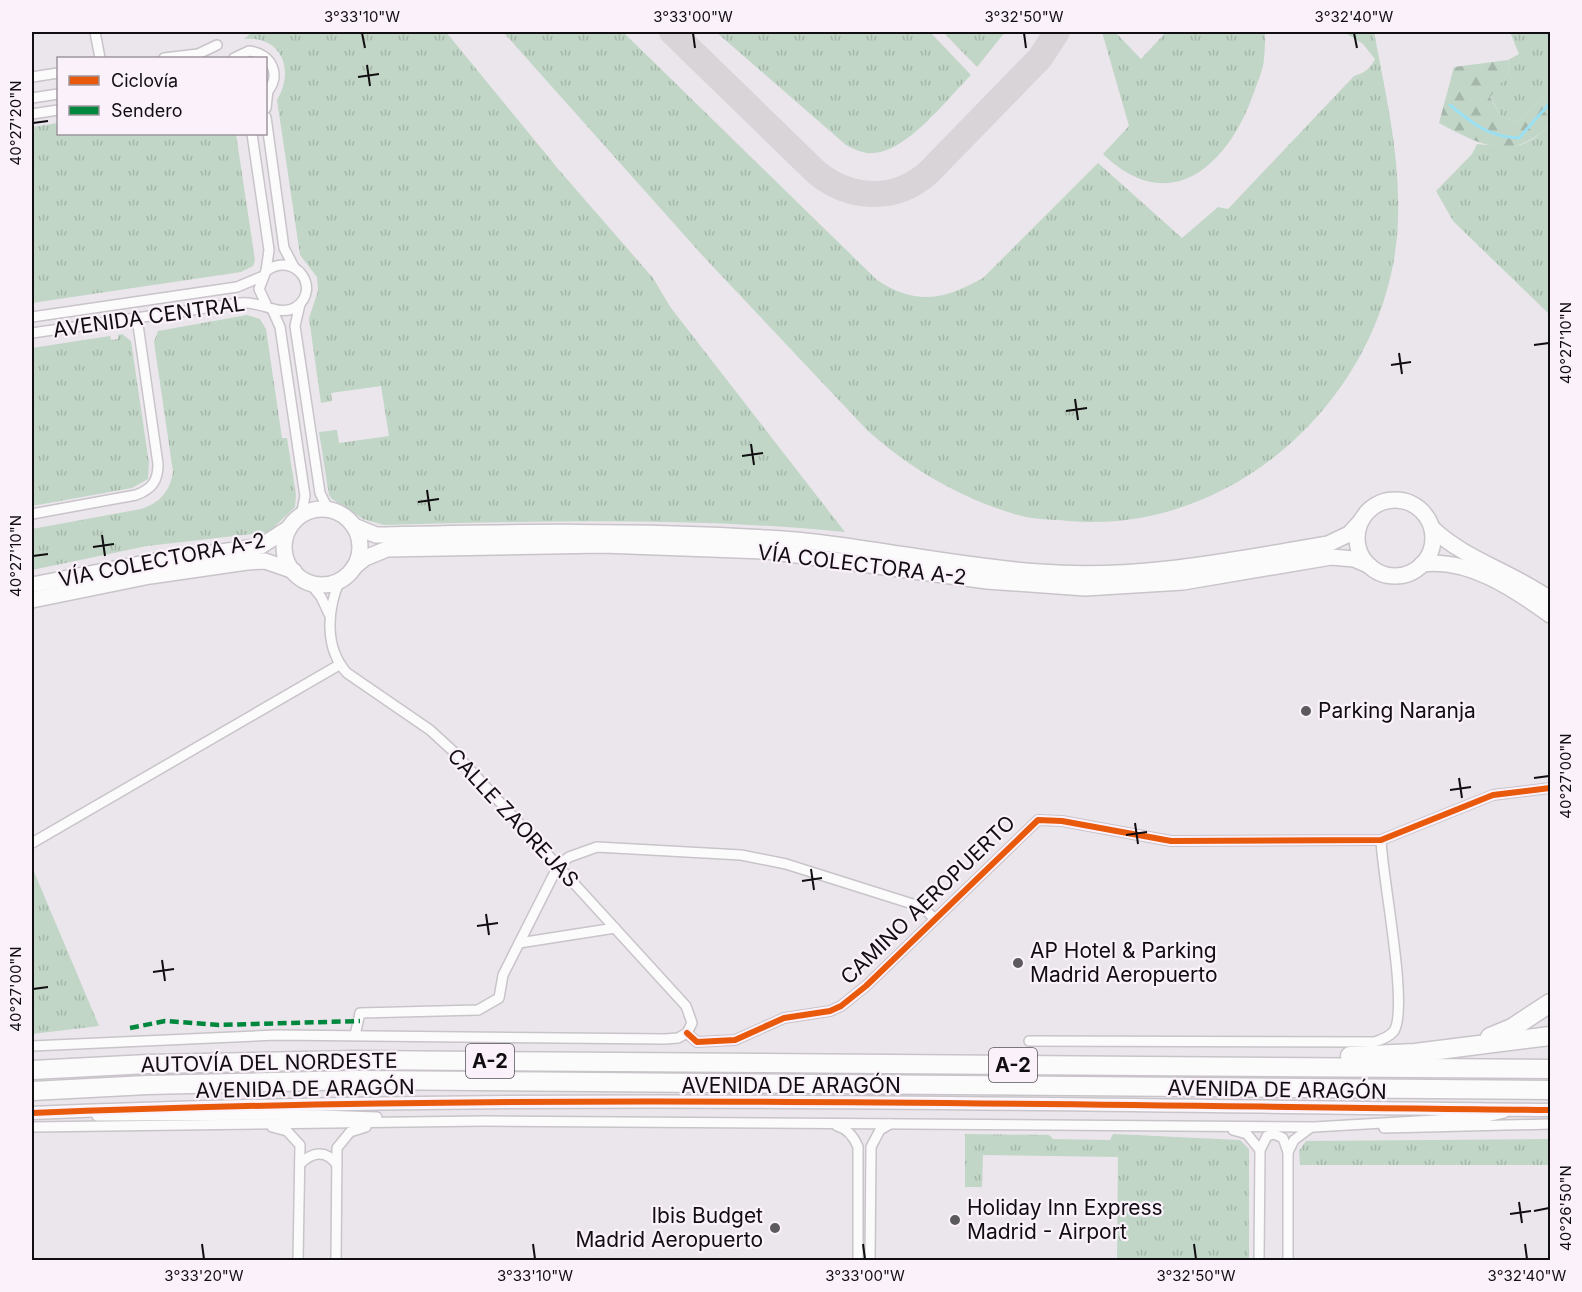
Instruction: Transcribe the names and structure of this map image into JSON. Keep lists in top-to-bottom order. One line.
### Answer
{"streets":{"highway":["A-2","AUTOVÍA DEL NORDESTE"],"main road":["VÍA COLECTORA A-2"],"street":["AVENIDA CENTRAL","CALLE ZAOREJAS","CAMINO AEROPUERTO","AVENIDA DE ARAGÓN"]},"crossings":[["CALLE ZAOREJAS","CAMINO AEROPUERTO"]],"places":["Parking Naranja","AP Hotel & Parking Madrid Aeropuerto","Holiday Inn Express Madrid - Airport","Ibis Budget Madrid Aeropuerto"],"legend":["Ciclovía","Sendero"],"coordinates":["3°33'10\"W","3°33'00\"W","3°32'50\"W","3°32'40\"W","40°27'20\"N","40°27'10\"N","40°27'00\"N","40°26'50\"N","3°33'20\"W"]}
